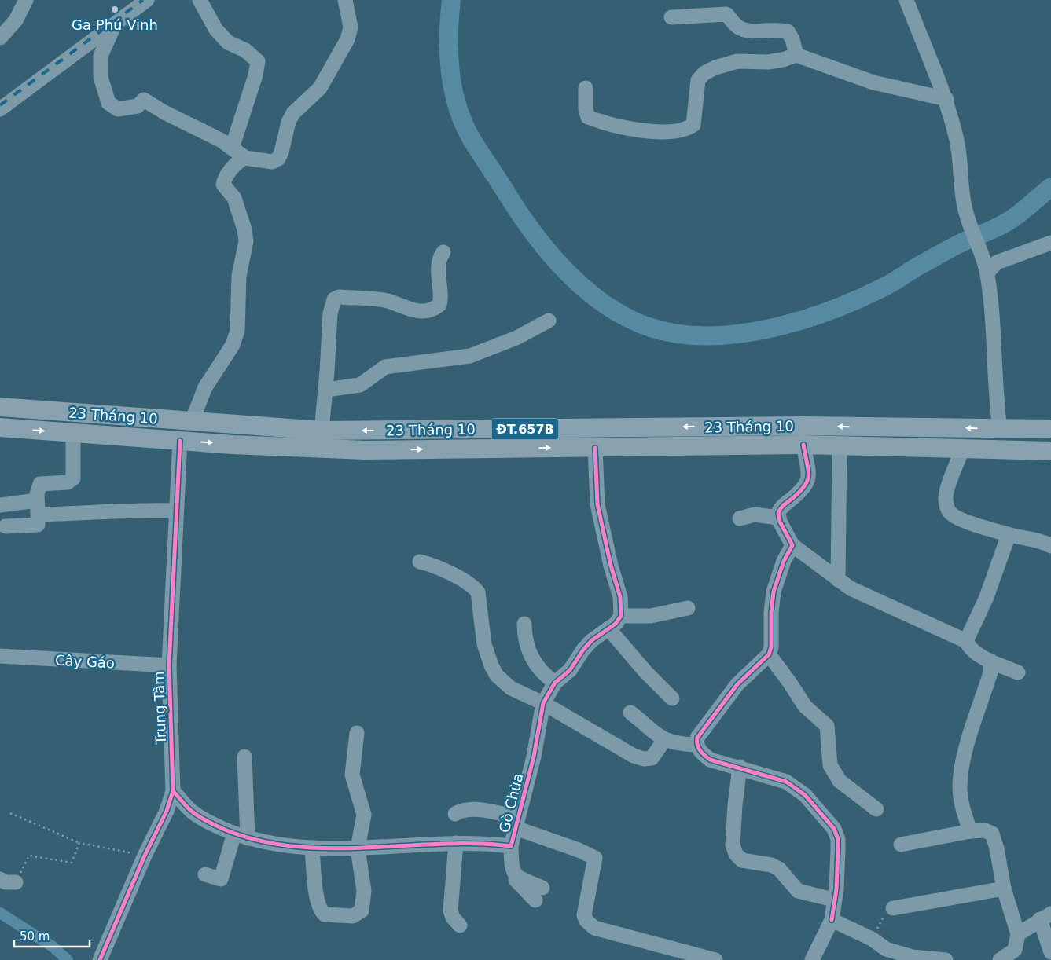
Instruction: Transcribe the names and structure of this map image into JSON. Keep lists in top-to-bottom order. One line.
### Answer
{"streets":{"main road":["23 Tháng 10","ĐT.657B"],"street":["Cây Gáo","Trung Tâm","Gò Chùa"]},"crossings":[["23 Tháng 10","Trung Tâm"],["Cây Gáo","Trung Tâm"],["Trung Tâm","Gò Chùa"]],"places":["Ga Phú Vinh"],"scale_bar":"50 m"}
